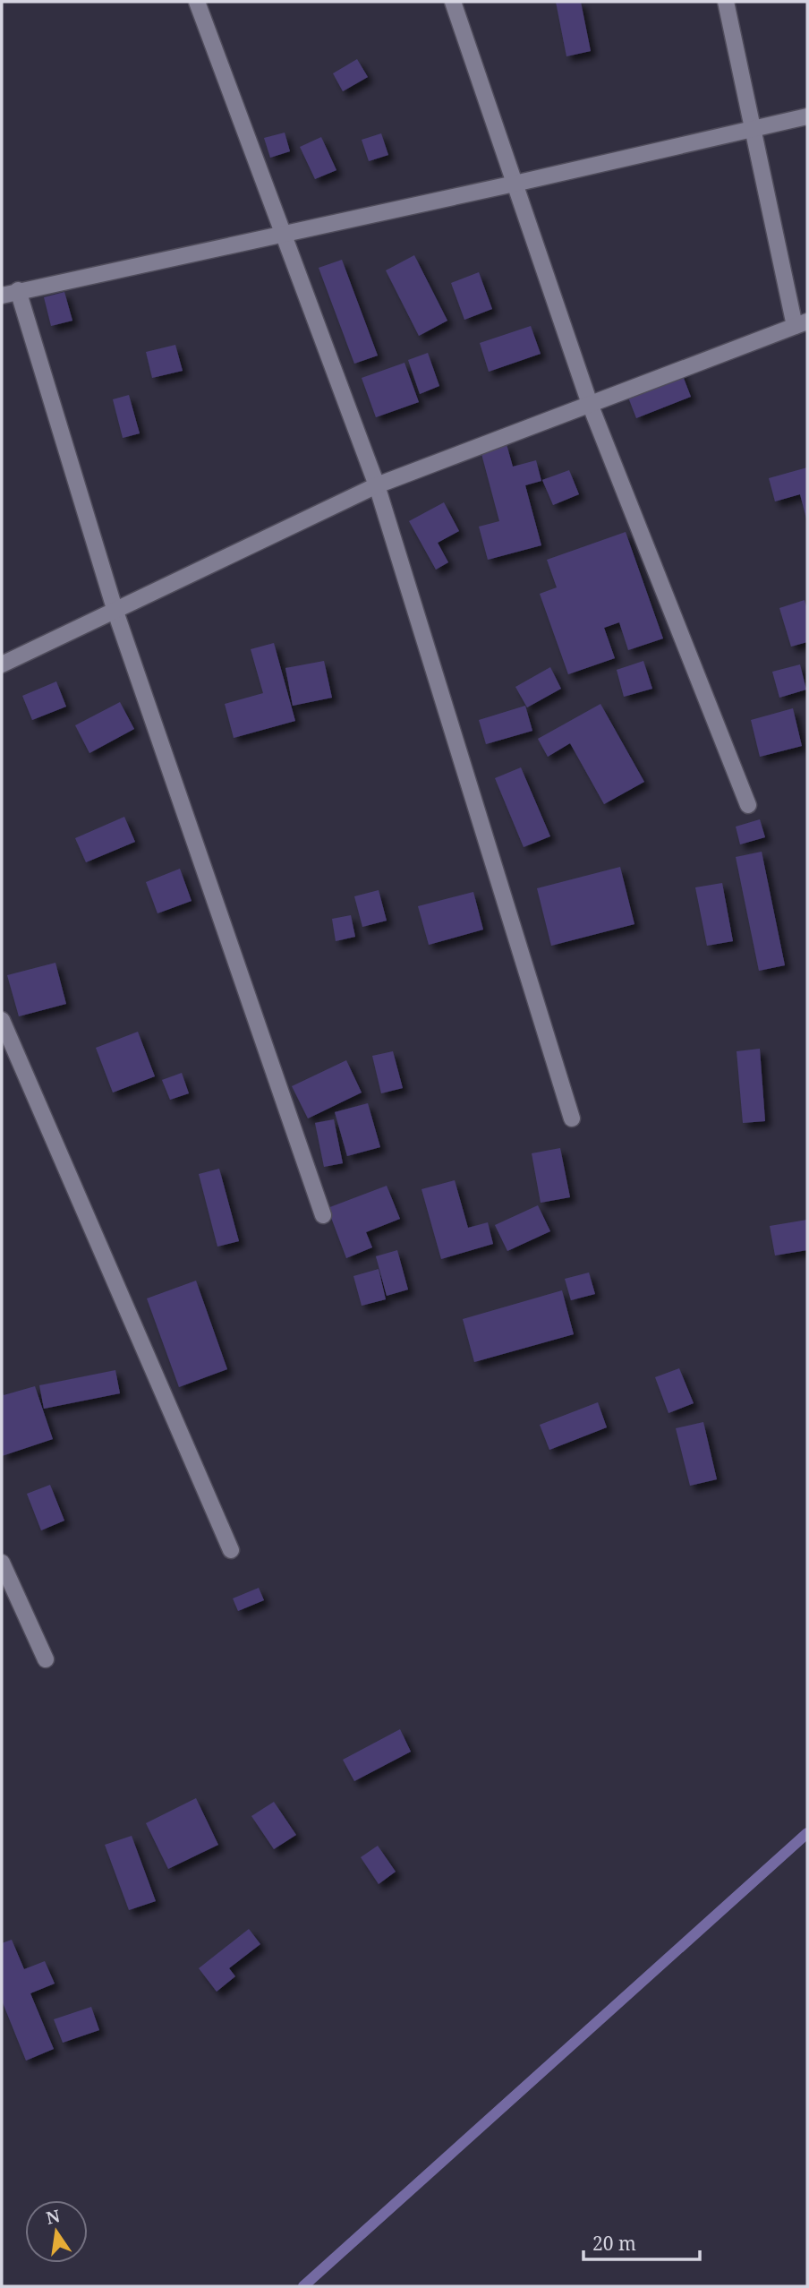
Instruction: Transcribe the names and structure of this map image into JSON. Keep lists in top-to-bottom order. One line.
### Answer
{"scale_bar":"20 m","north":"top"}
